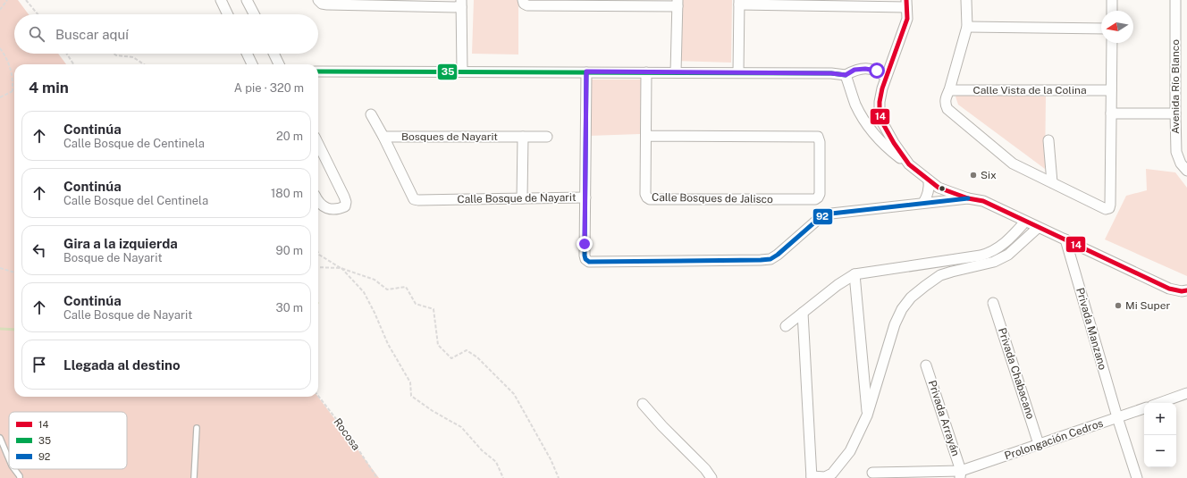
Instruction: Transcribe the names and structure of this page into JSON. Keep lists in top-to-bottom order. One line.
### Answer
{"streets":{"street":["Avenida Río Blanco","Calle Vista de la Colina","Bosques de Nayarit","Calle Bosque de Nayarit","Calle Bosques de Jalisco","Privada Manzano","Privada Chabacano","Privada Arrayán","Prolongación Cedros"],"path":["Rocosa"]},"crossings":[["Bosques de Nayarit","Calle Bosque de Nayarit"],["Privada Manzano","Prolongación Cedros"],["Privada Chabacano","Prolongación Cedros"],["Privada Arrayán","Prolongación Cedros"]],"places":["Six","Mi Super"],"lines":["transit line 14","transit line 35","transit line 92"],"legend":["14","35","92"],"north":"left","page":{"search":"Buscar aquí","heading":["4 min","A pie · 320 m"],"list":[["Continúa","Calle Bosque de Centinela","20 m"],["Continúa","Calle Bosque del Centinela","180 m"],["Gira a la izquierda","Bosque de Nayarit","90 m"],["Continúa","Calle Bosque de Nayarit","30 m"],"Llegada al destino"],"map_buttons":["+","−"]}}
